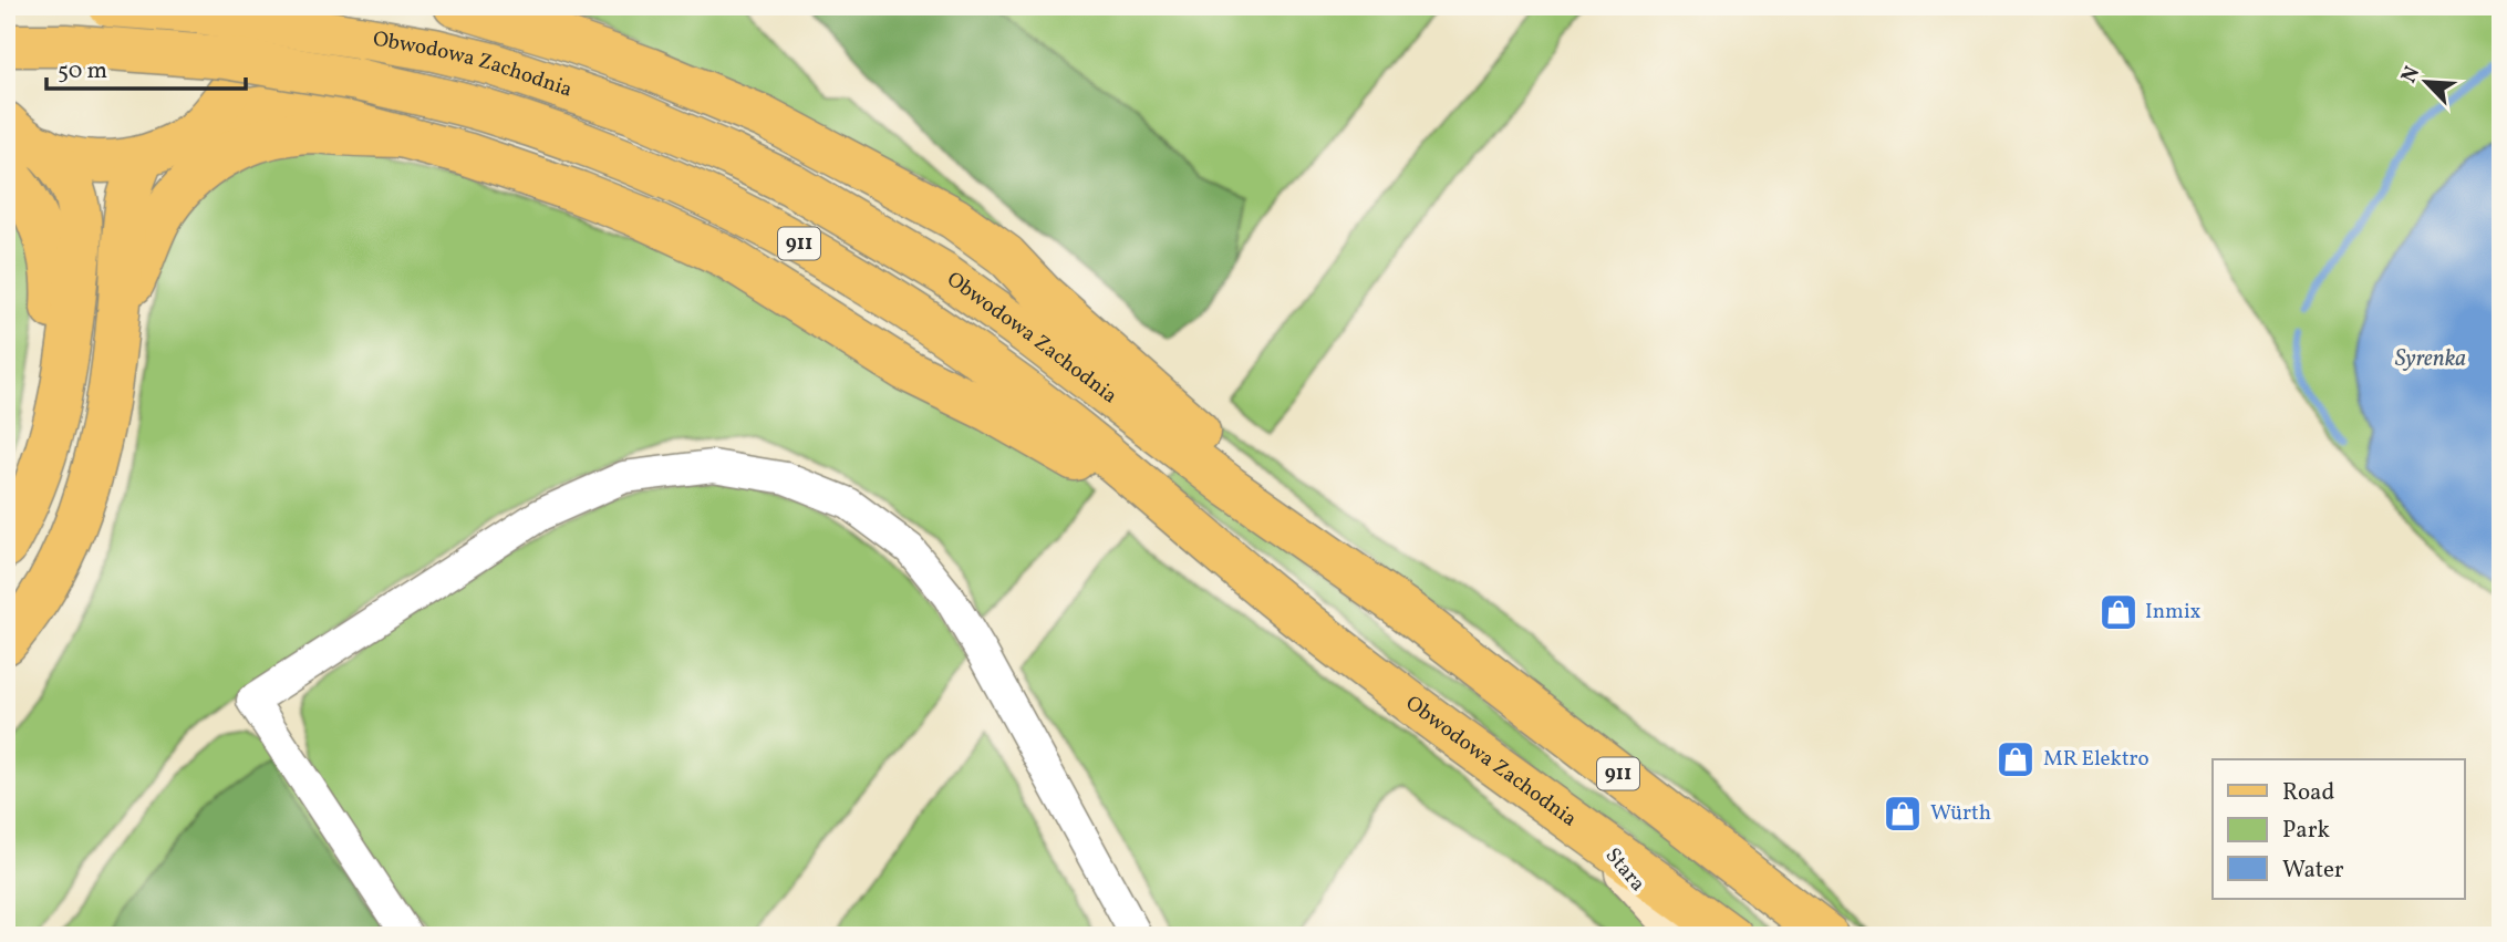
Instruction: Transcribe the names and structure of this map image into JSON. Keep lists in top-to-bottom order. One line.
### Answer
{"streets":{"main road":["Obwodowa Zachodnia","911"],"street":["Stara"]},"crossings":[["Obwodowa Zachodnia","Stara"]],"water":["Syrenka"],"places":{"shop":["Inmix","MR Elektro","Würth"]},"legend":["Road","Park","Water"],"scale_bar":"50 m","north":"top left"}
